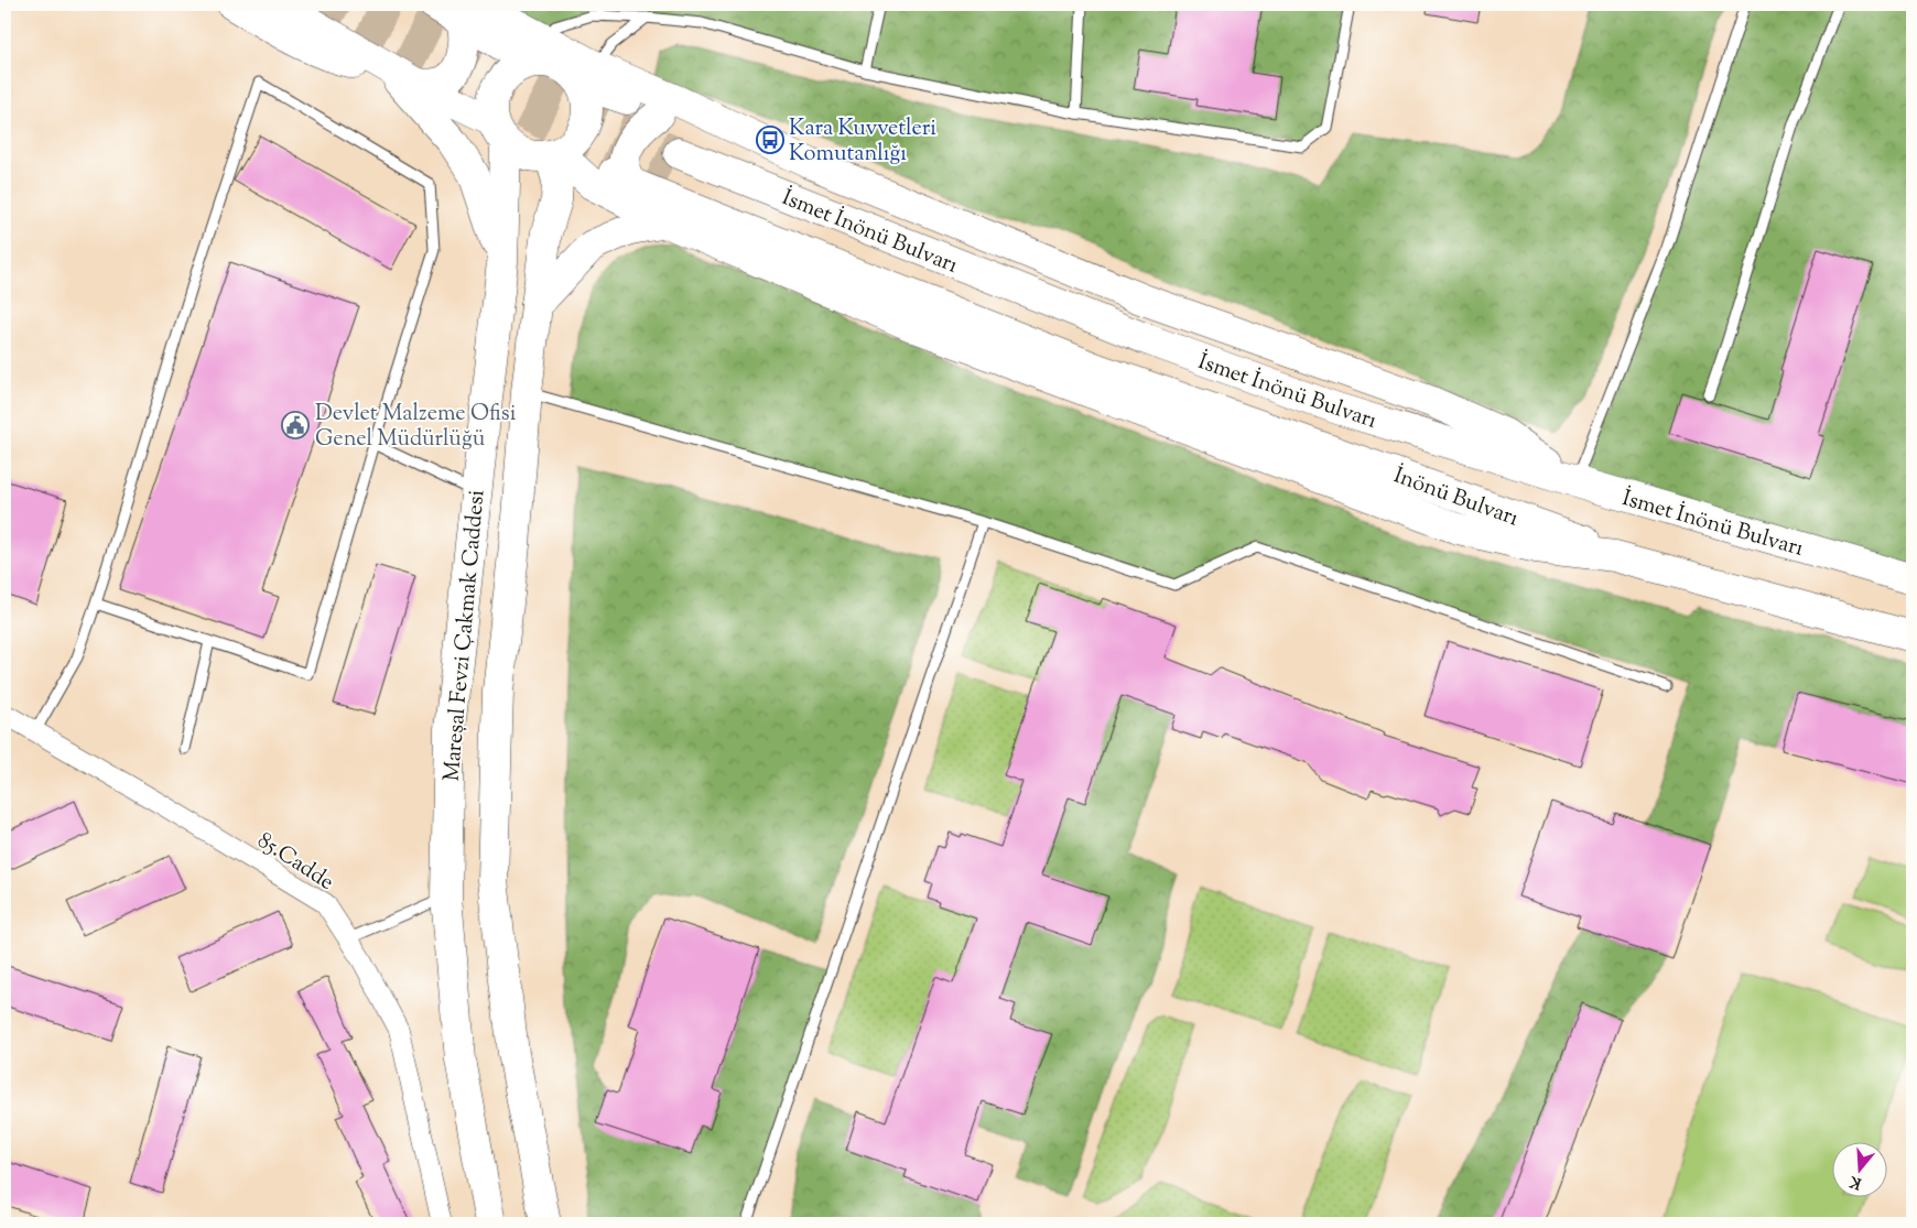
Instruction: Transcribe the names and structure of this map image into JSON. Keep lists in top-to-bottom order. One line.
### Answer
{"streets":{"main road":["İsmet İnönü Bulvarı","İnönü Bulvarı","Mareşal Fevzi Çakmak Caddesi"],"street":["85.Cadde"]},"crossings":[["İsmet İnönü Bulvarı","İnönü Bulvarı"]],"places":{"bus stop":["Kara Kuvvetleri Komutanlığı"],"public building":["Devlet Malzeme Ofisi Genel Müdürlüğü"]},"north":"bottom"}
